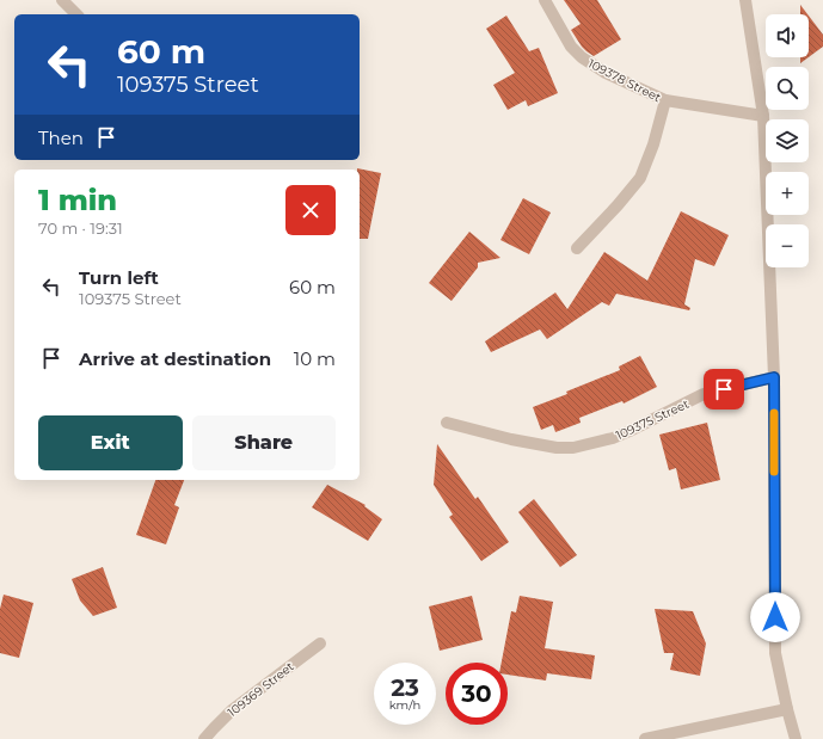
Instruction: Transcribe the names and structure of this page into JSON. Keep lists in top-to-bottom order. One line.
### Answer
{"streets":{"street":["109378 Street","109375 Street","109369 Street"]},"page":{"map_buttons":["+","−"],"turn":["60 m","109375 Street"],"then":"Then","heading":["1 min","70 m · 19:31"],"list":[{"name":"Turn left","note":"109375 Street","value":"60 m"},{"name":"Arrive at destination","value":"10 m"}],"buttons":["Exit","Share"],"speed":"23 km/h","limit":"30"}}
